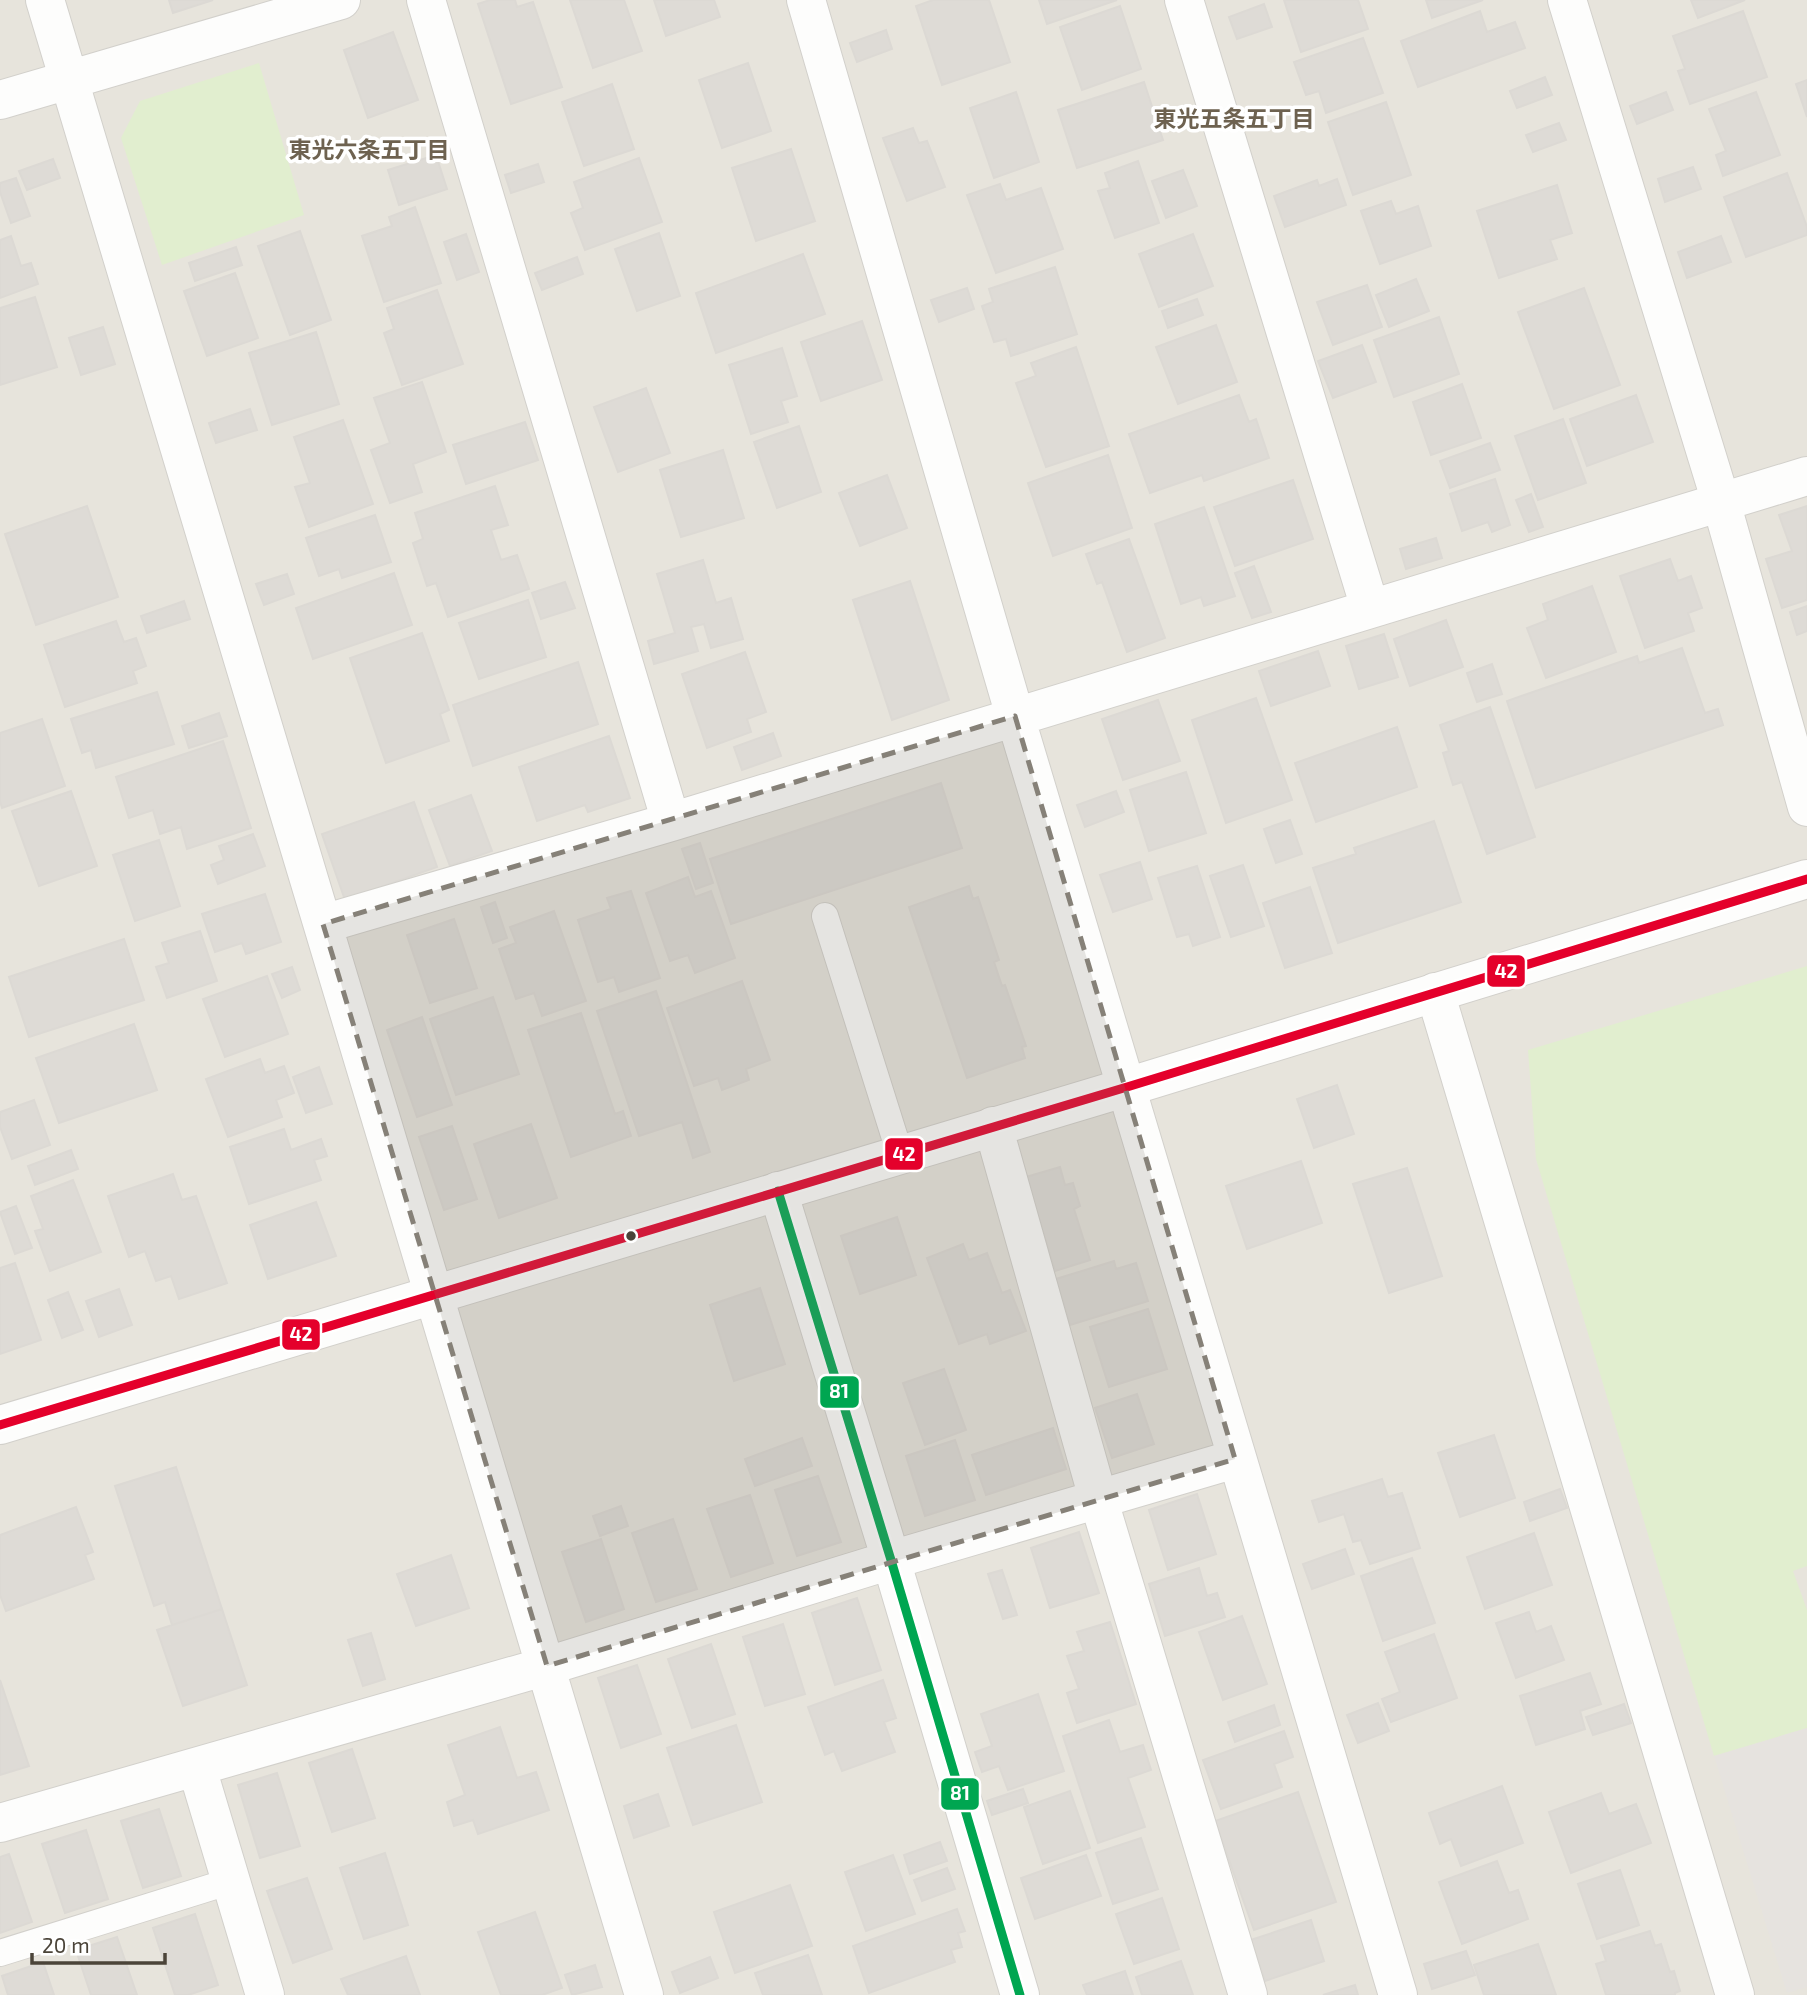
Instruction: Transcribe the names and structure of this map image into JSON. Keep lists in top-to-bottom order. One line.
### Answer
{"districts":["東光五条五丁目","東光六条五丁目"],"lines":["transit line 42","transit line 81"],"scale_bar":"20 m"}
